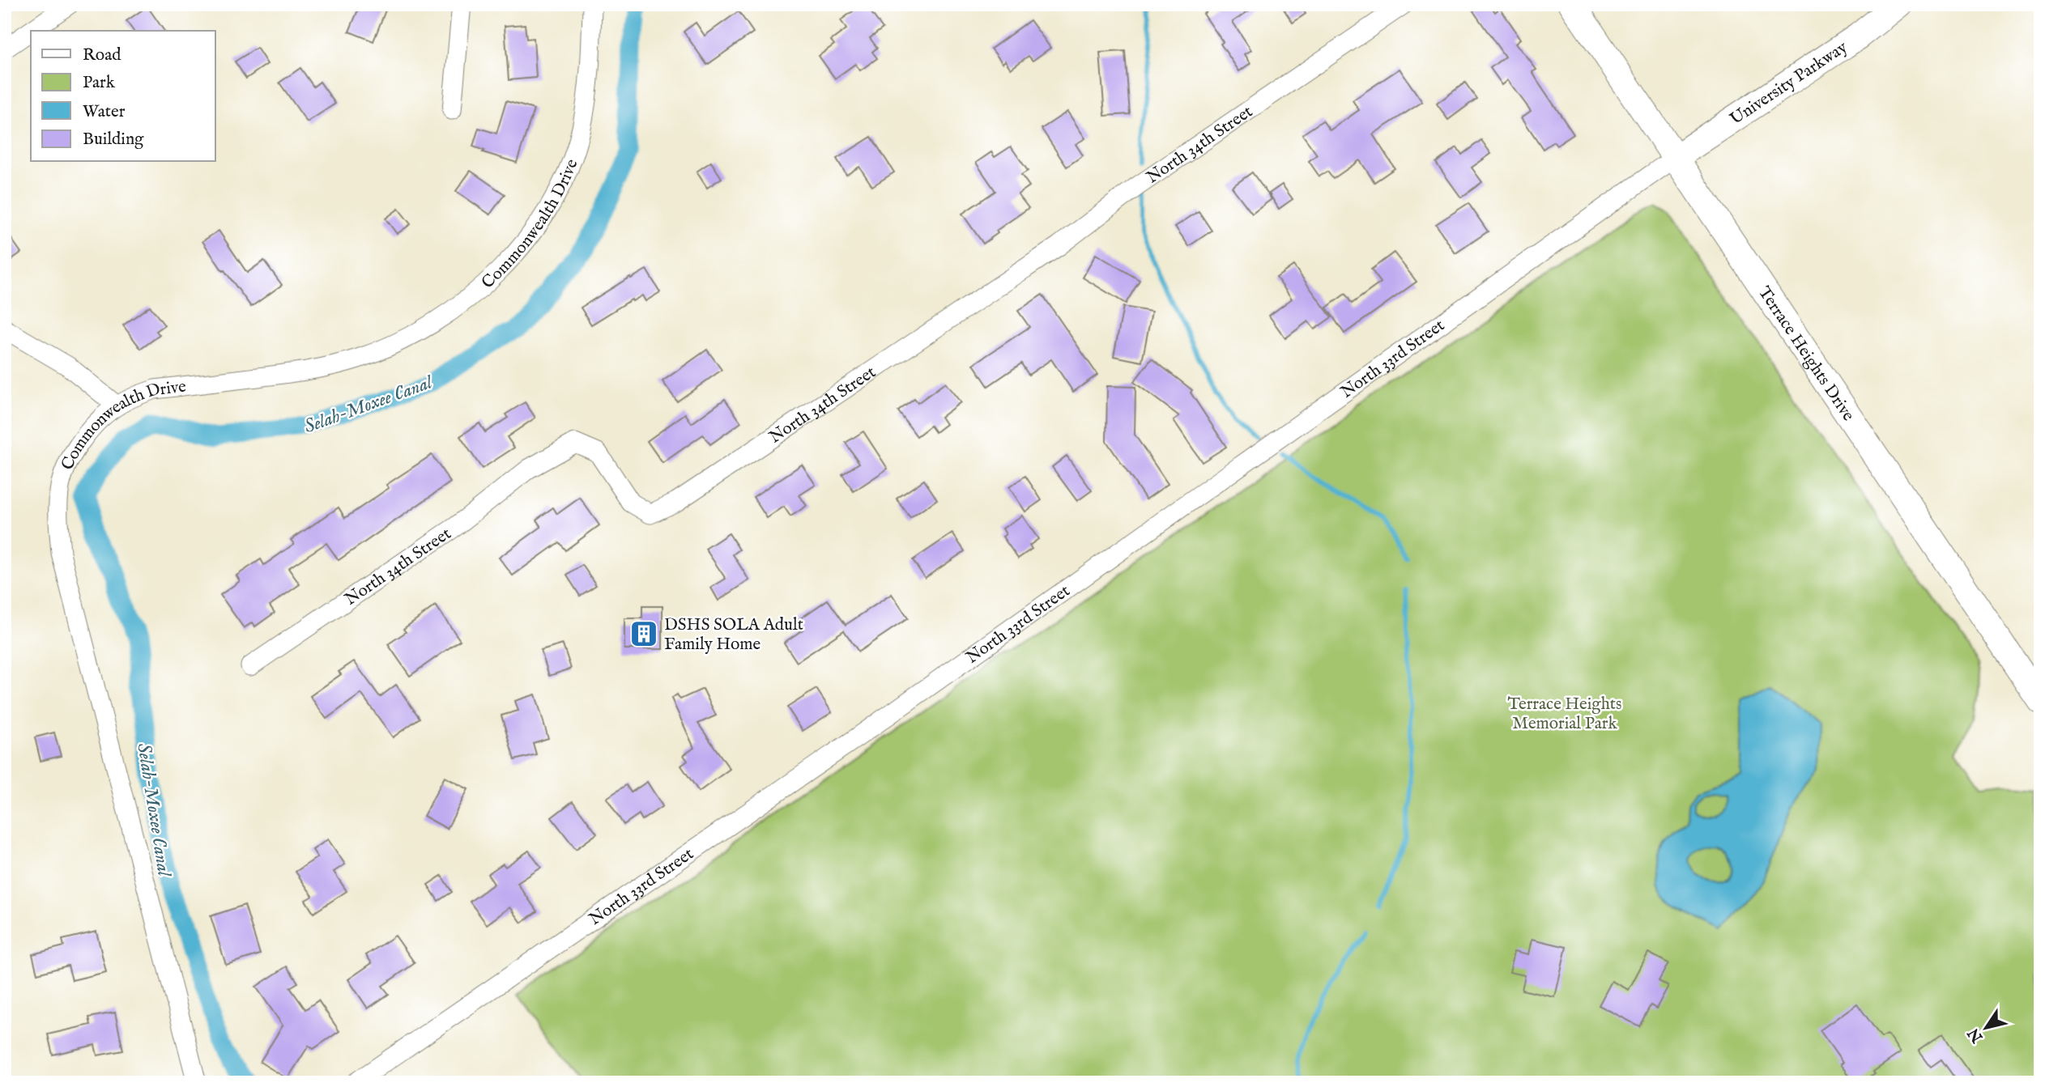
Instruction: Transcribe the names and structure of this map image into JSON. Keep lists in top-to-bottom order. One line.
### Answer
{"streets":{"main road":["University Parkway","Terrace Heights Drive"],"street":["North 34th Street","Commonwealth Drive","North 33rd Street"]},"crossings":[["University Parkway","Terrace Heights Drive"],["University Parkway","North 33rd Street"],["Terrace Heights Drive","North 33rd Street"]],"water":["Selah-Moxee Canal"],"parks":["Terrace Heights Memorial Park"],"places":{"building":["DSHS SOLA Adult Family Home"]},"legend":["Road","Park","Water","Building"],"north":"bottom left"}
